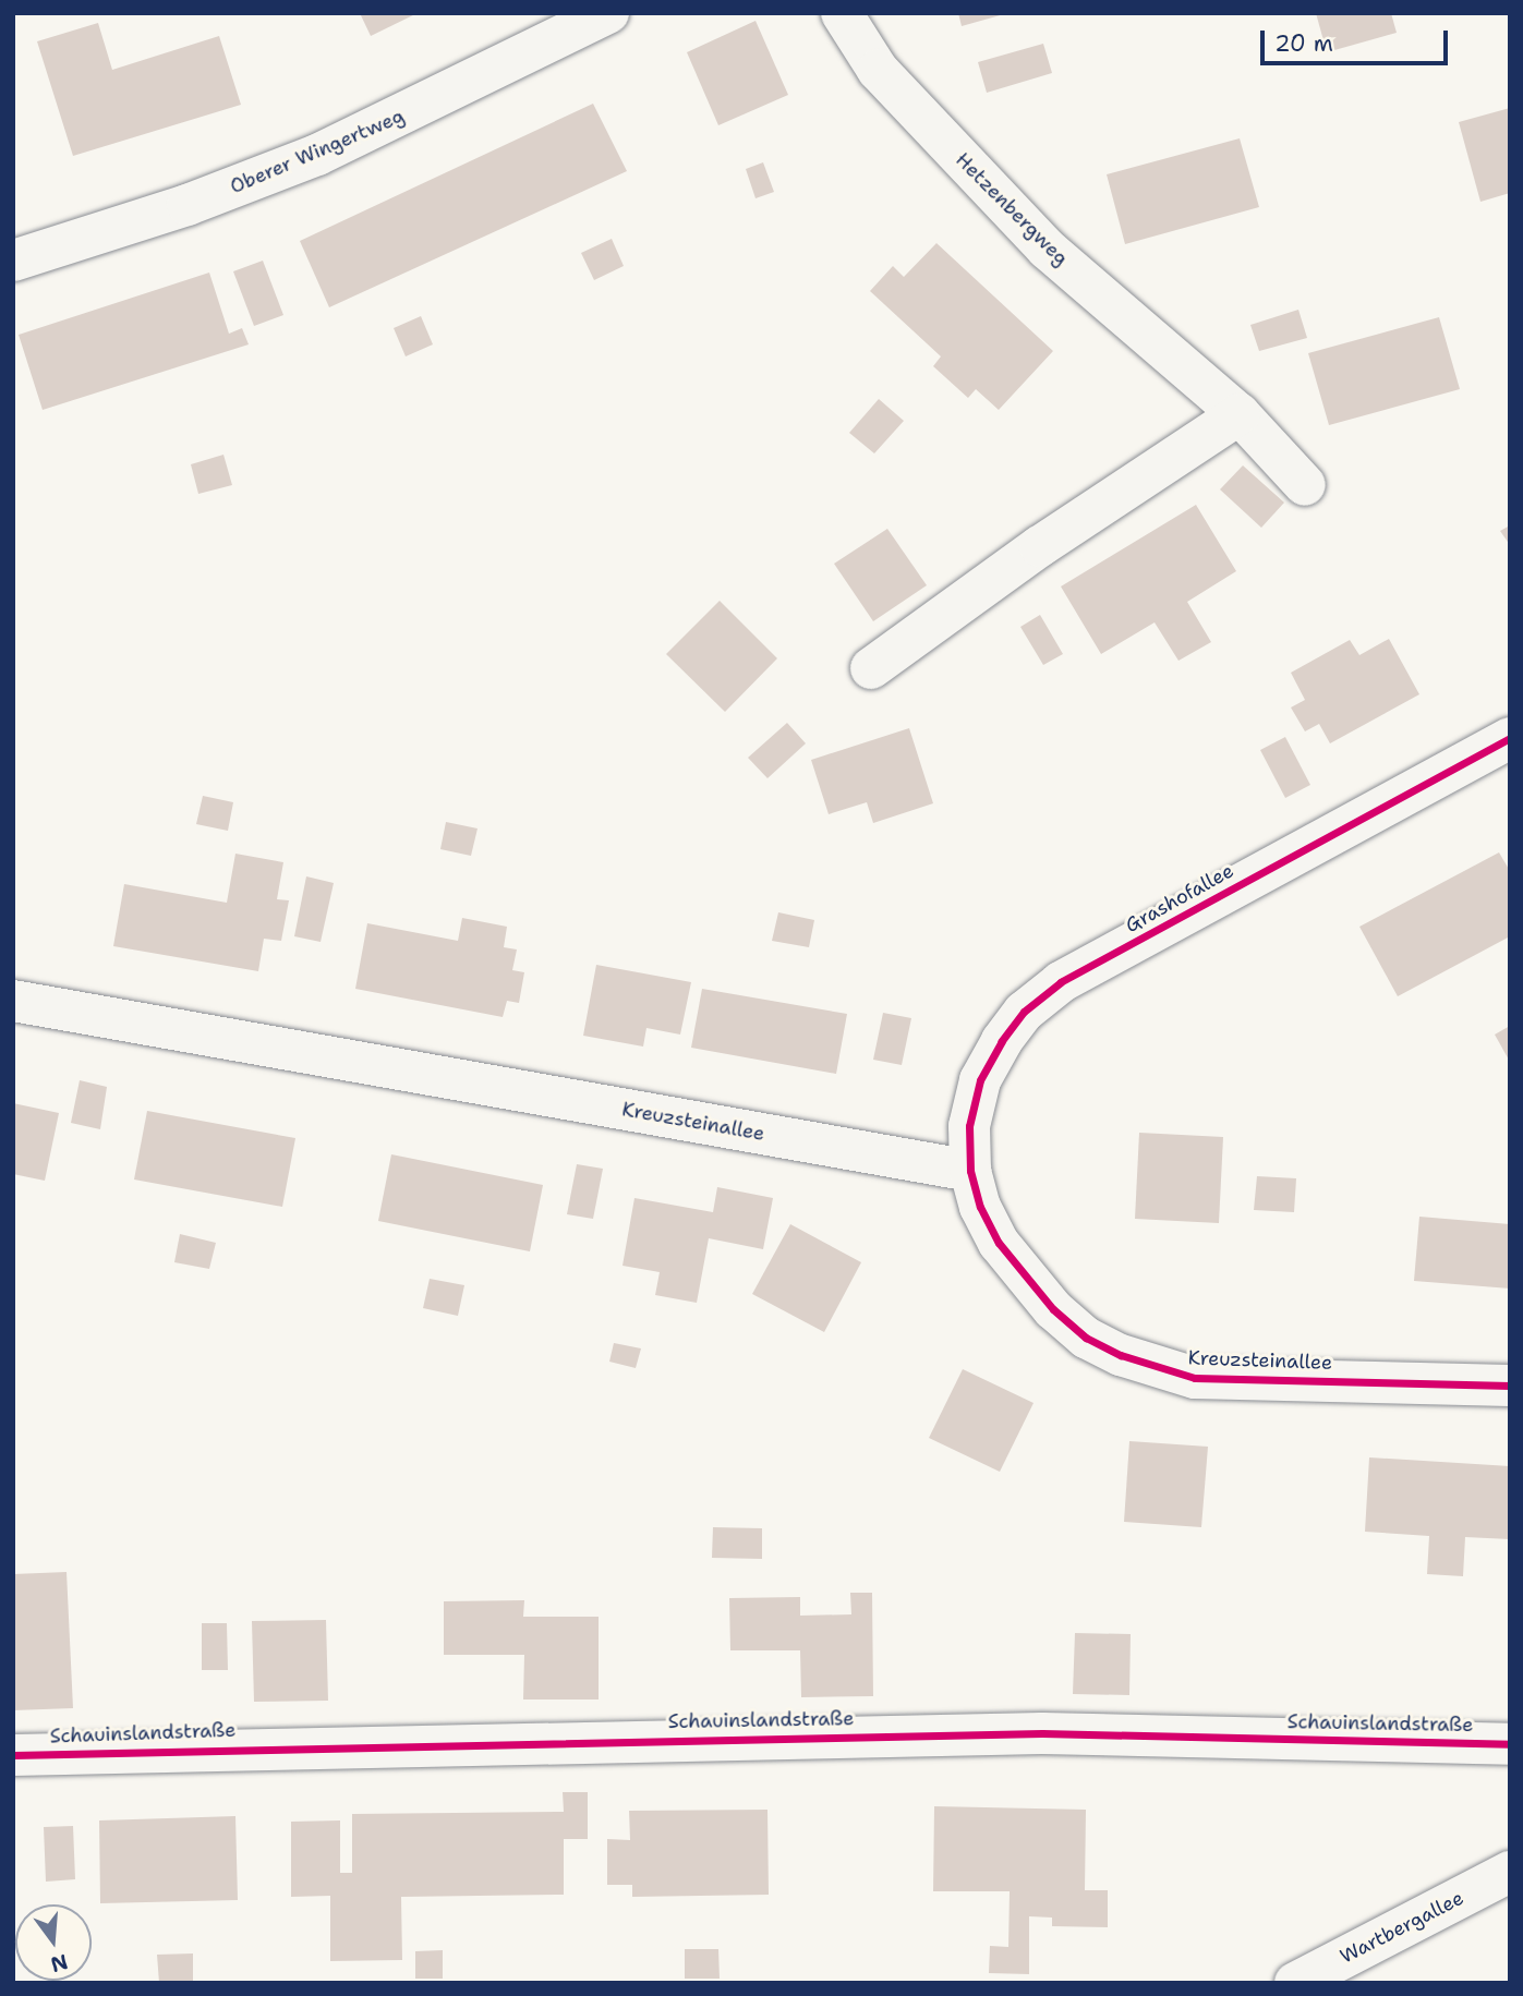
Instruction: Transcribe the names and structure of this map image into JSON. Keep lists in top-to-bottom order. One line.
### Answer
{"streets":{"street":["Oberer Wingertweg","Hetzenbergweg","Grashofallee","Kreuzsteinallee","Schauinslandstraße","Wartbergallee"]},"crossings":[["Grashofallee","Kreuzsteinallee"]],"scale_bar":"20 m","north":"bottom"}
